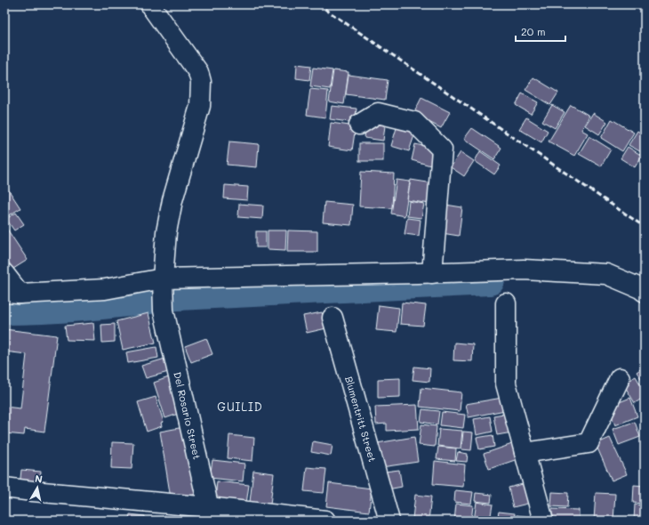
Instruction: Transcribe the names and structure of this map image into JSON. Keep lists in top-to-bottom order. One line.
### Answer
{"streets":{"street":["Del Rosario Street","Blumentritt Street"]},"districts":["GUILID"],"scale_bar":"20 m","north":"top"}
